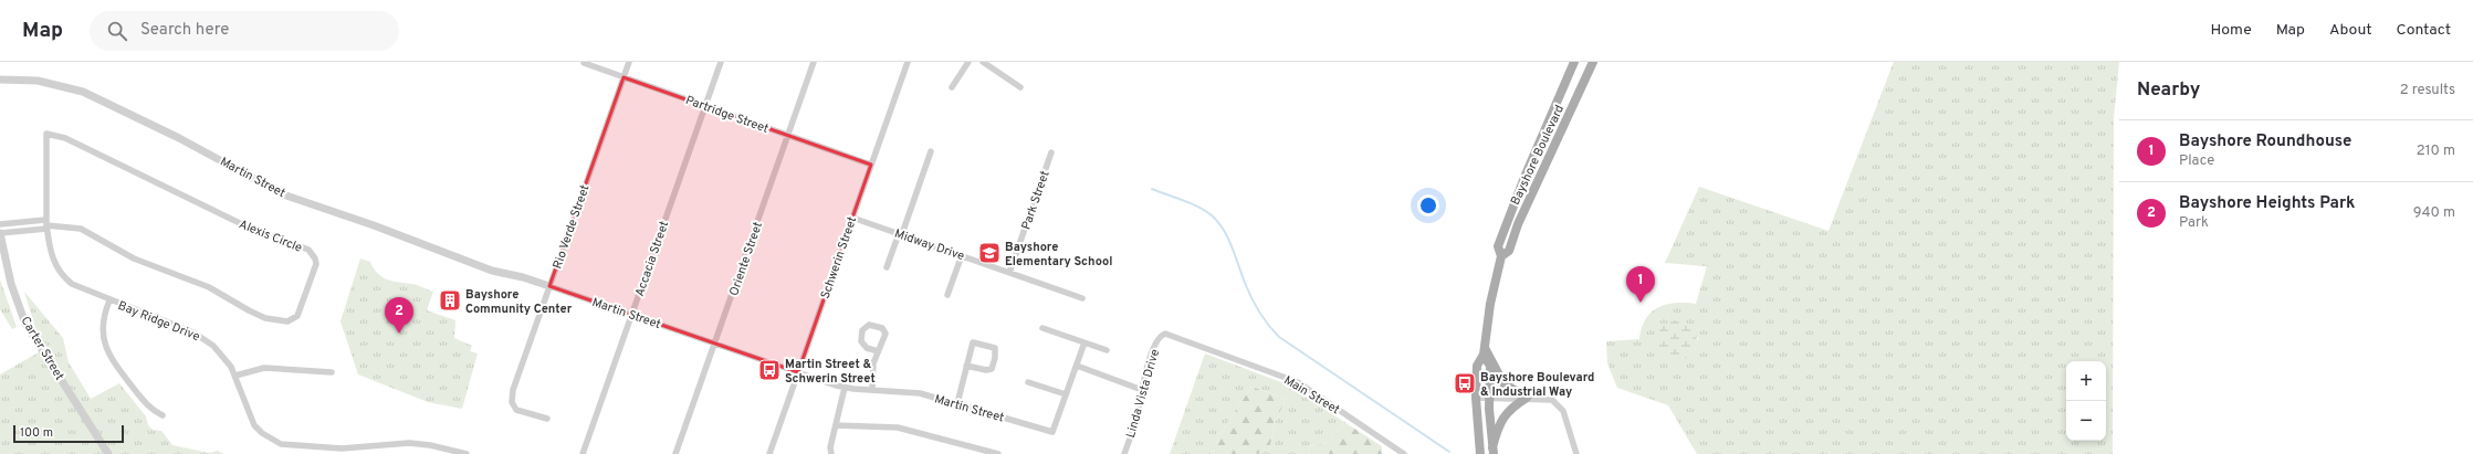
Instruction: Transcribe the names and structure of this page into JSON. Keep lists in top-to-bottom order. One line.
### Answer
{"streets":{"main road":["Bayshore Boulevard"],"street":["Partridge Street","Martin Street","Park Street","Rio Verde Street","Alexis Circle","Midway Drive","Schwerin Street","Accacia Street","Oriente Street","Bay Ridge Drive","Carter Street","Linda Vista Drive","Main Street"]},"crossings":[["Partridge Street","Rio Verde Street"],["Partridge Street","Schwerin Street"],["Partridge Street","Accacia Street"],["Partridge Street","Oriente Street"],["Martin Street","Rio Verde Street"],["Martin Street","Schwerin Street"],["Martin Street","Accacia Street"],["Martin Street","Oriente Street"],["Park Street","Midway Drive"],["Alexis Circle","Bay Ridge Drive"],["Midway Drive","Schwerin Street"],["Linda Vista Drive","Main Street"]],"places":{"school or university":["Bayshore Elementary School"],"building":["Bayshore Community Center"],"bus stop":["Martin Street & Schwerin Street","Bayshore Boulevard & Industrial Way"]},"scale_bar":"100 m","page":{"header":"Map","search":"Search here","nav":["Home","Map","About","Contact"],"heading":["Nearby","2 results"],"list":[{"mark":"1","name":"Bayshore Roundhouse","note":"Place","value":"210 m"},{"mark":"2","name":"Bayshore Heights Park","note":"Park","value":"940 m"}],"pins":["1","2"],"map_buttons":["+","−"],"scale":"100 m"}}
